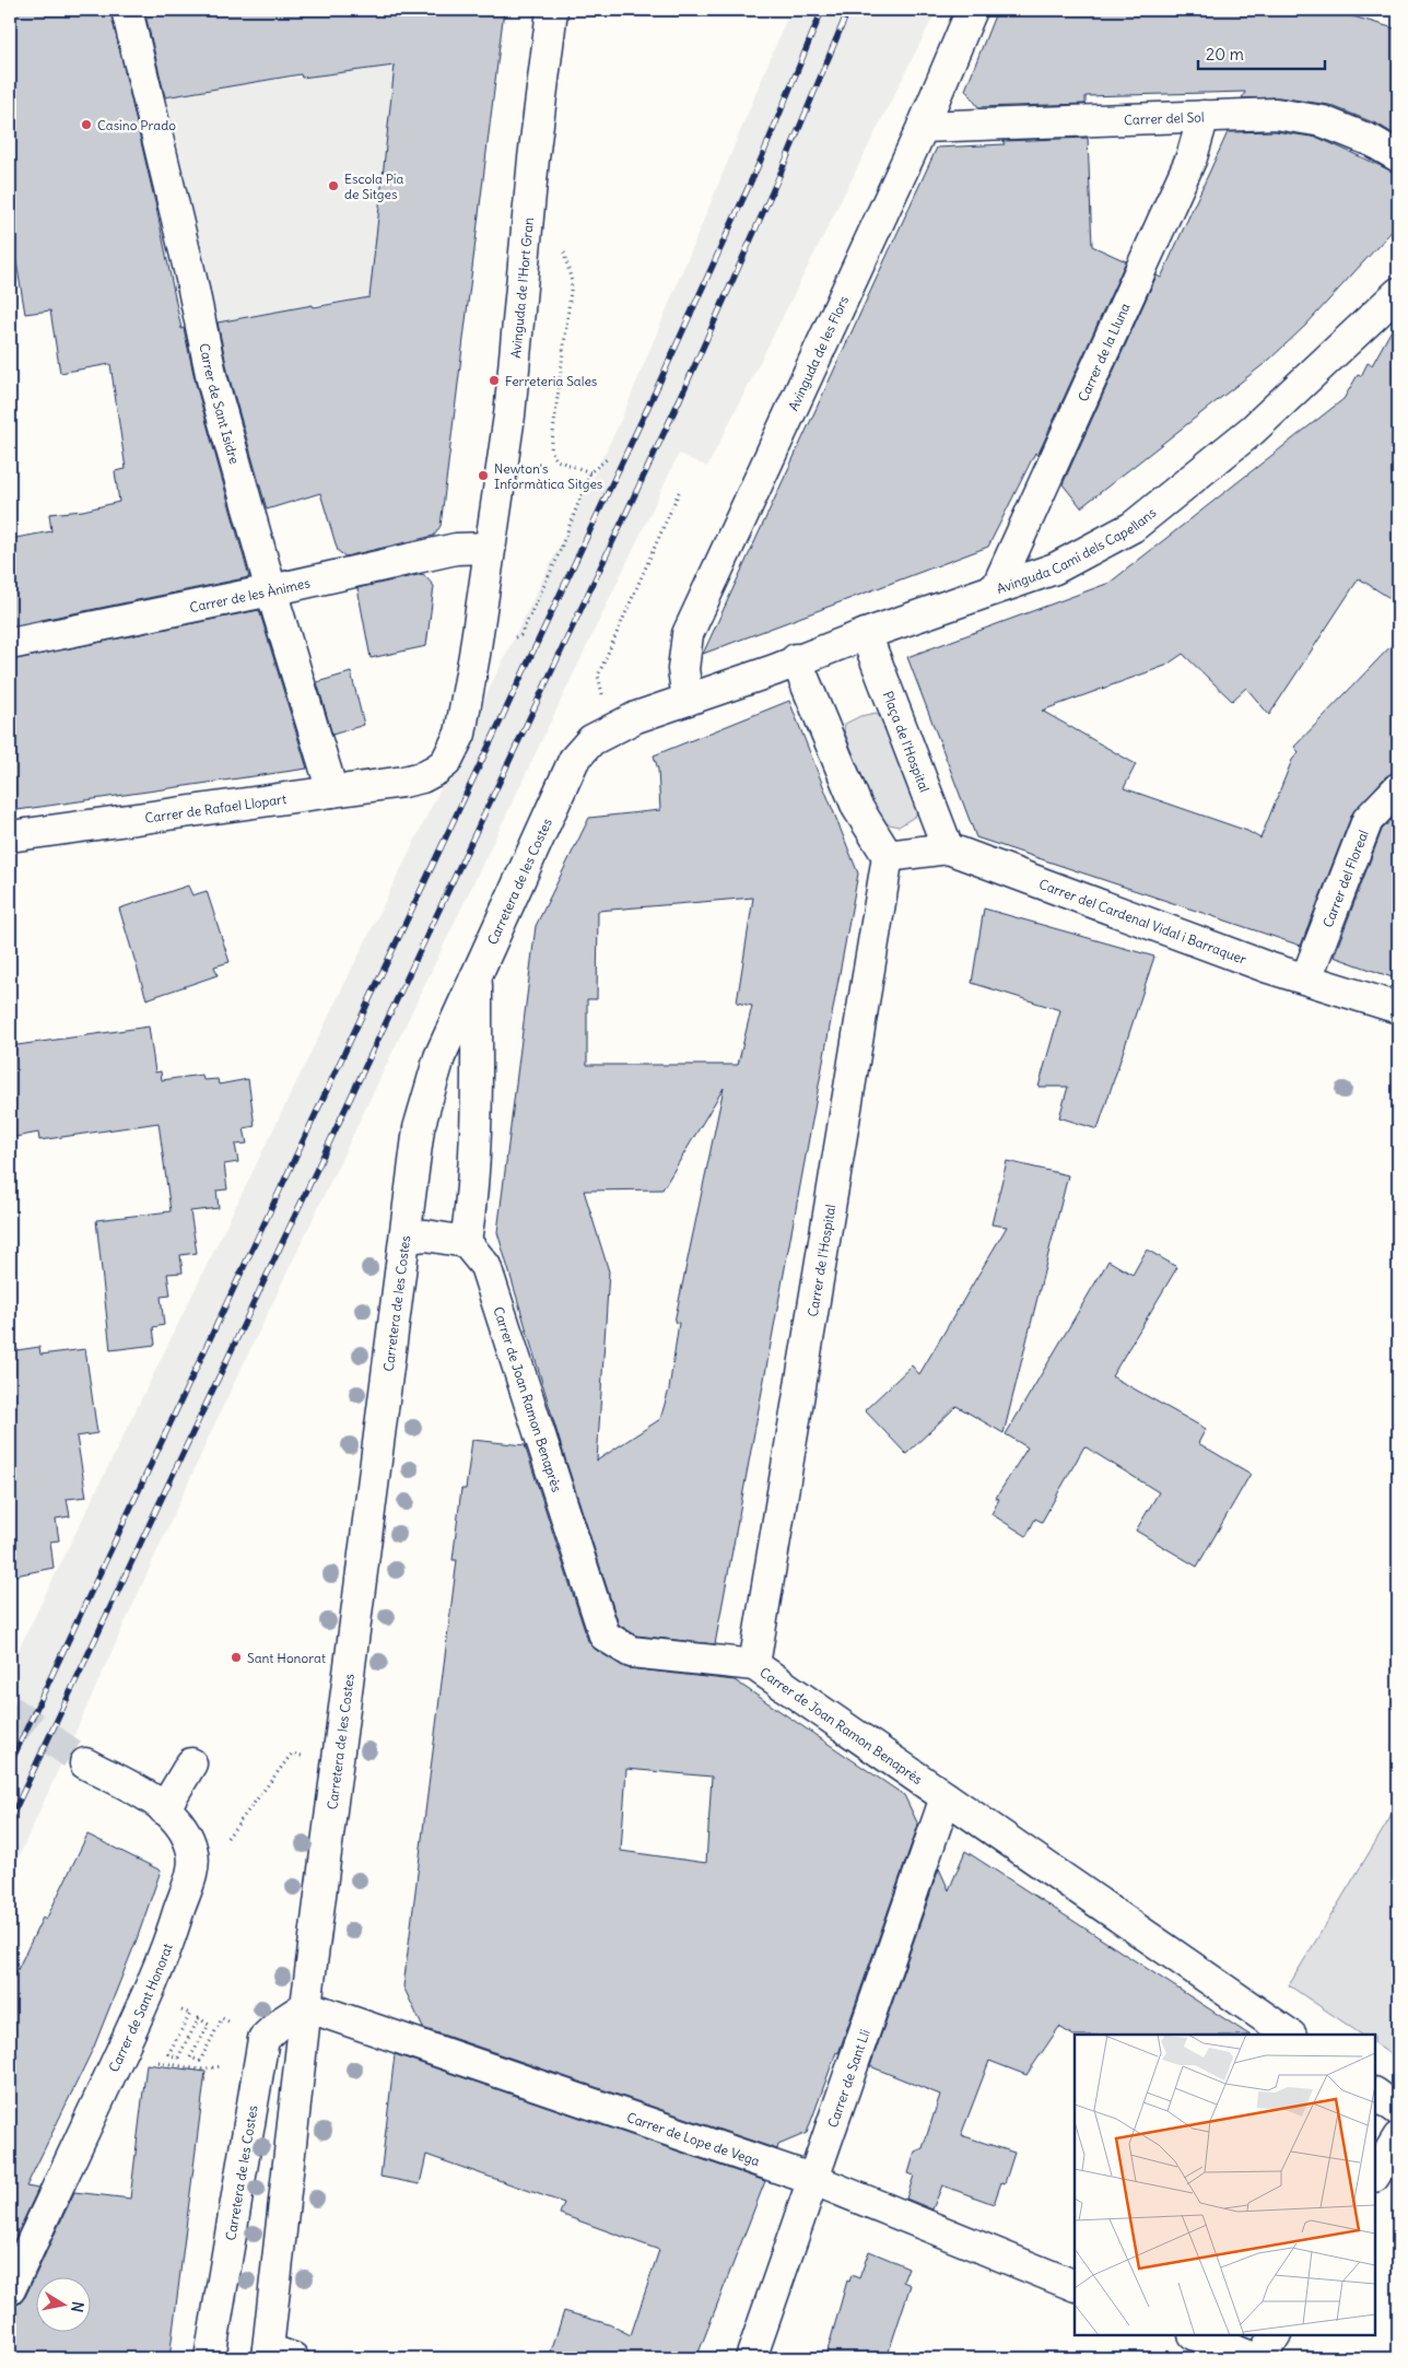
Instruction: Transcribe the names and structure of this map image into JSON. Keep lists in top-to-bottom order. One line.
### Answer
{"streets":{"street":["Carrer del Sol","Avinguda de l'Hort Gran","Avinguda de les Flors","Carrer de la Lluna","Carrer de Sant Isidre","Avinguda Camí dels Capellans","Carrer de les Ànimes","Plaça de l'Hospital","Carrer de Rafael Llopart","Carrer del Floreal","Carretera de les Costes","Carrer del Cardenal Vidal i Barraquer","Carrer de l'Hospital","Carrer de Joan Ramon Benaprès","Carrer de Sant Honorat","Carrer de Sant Lli","Carrer de Lope de Vega"]},"crossings":[["Carrer del Sol","Avinguda de les Flors"],["Carrer del Sol","Carrer de la Lluna"],["Avinguda de l'Hort Gran","Carrer de les Ànimes"],["Avinguda de l'Hort Gran","Carrer de Rafael Llopart"],["Avinguda de les Flors","Avinguda Camí dels Capellans"],["Avinguda de les Flors","Carretera de les Costes"],["Carrer de la Lluna","Avinguda Camí dels Capellans"],["Carrer de Sant Isidre","Carrer de les Ànimes"],["Carrer de Sant Isidre","Carrer de Rafael Llopart"],["Avinguda Camí dels Capellans","Plaça de l'Hospital"],["Avinguda Camí dels Capellans","Carretera de les Costes"],["Plaça de l'Hospital","Carrer del Cardenal Vidal i Barraquer"],["Carrer del Floreal","Carrer del Cardenal Vidal i Barraquer"],["Carretera de les Costes","Carrer de Lope de Vega"],["Carrer del Cardenal Vidal i Barraquer","Carrer de l'Hospital"],["Carrer de l'Hospital","Carrer de Joan Ramon Benaprès"],["Carrer de Joan Ramon Benaprès","Carrer de Sant Lli"],["Carrer de Sant Lli","Carrer de Lope de Vega"]],"places":["Casino Prado","Escola Pia de Sitges","Ferreteria Sales","Newton's Informàtica Sitges","Sant Honorat"],"scale_bar":"20 m","north":"right"}
